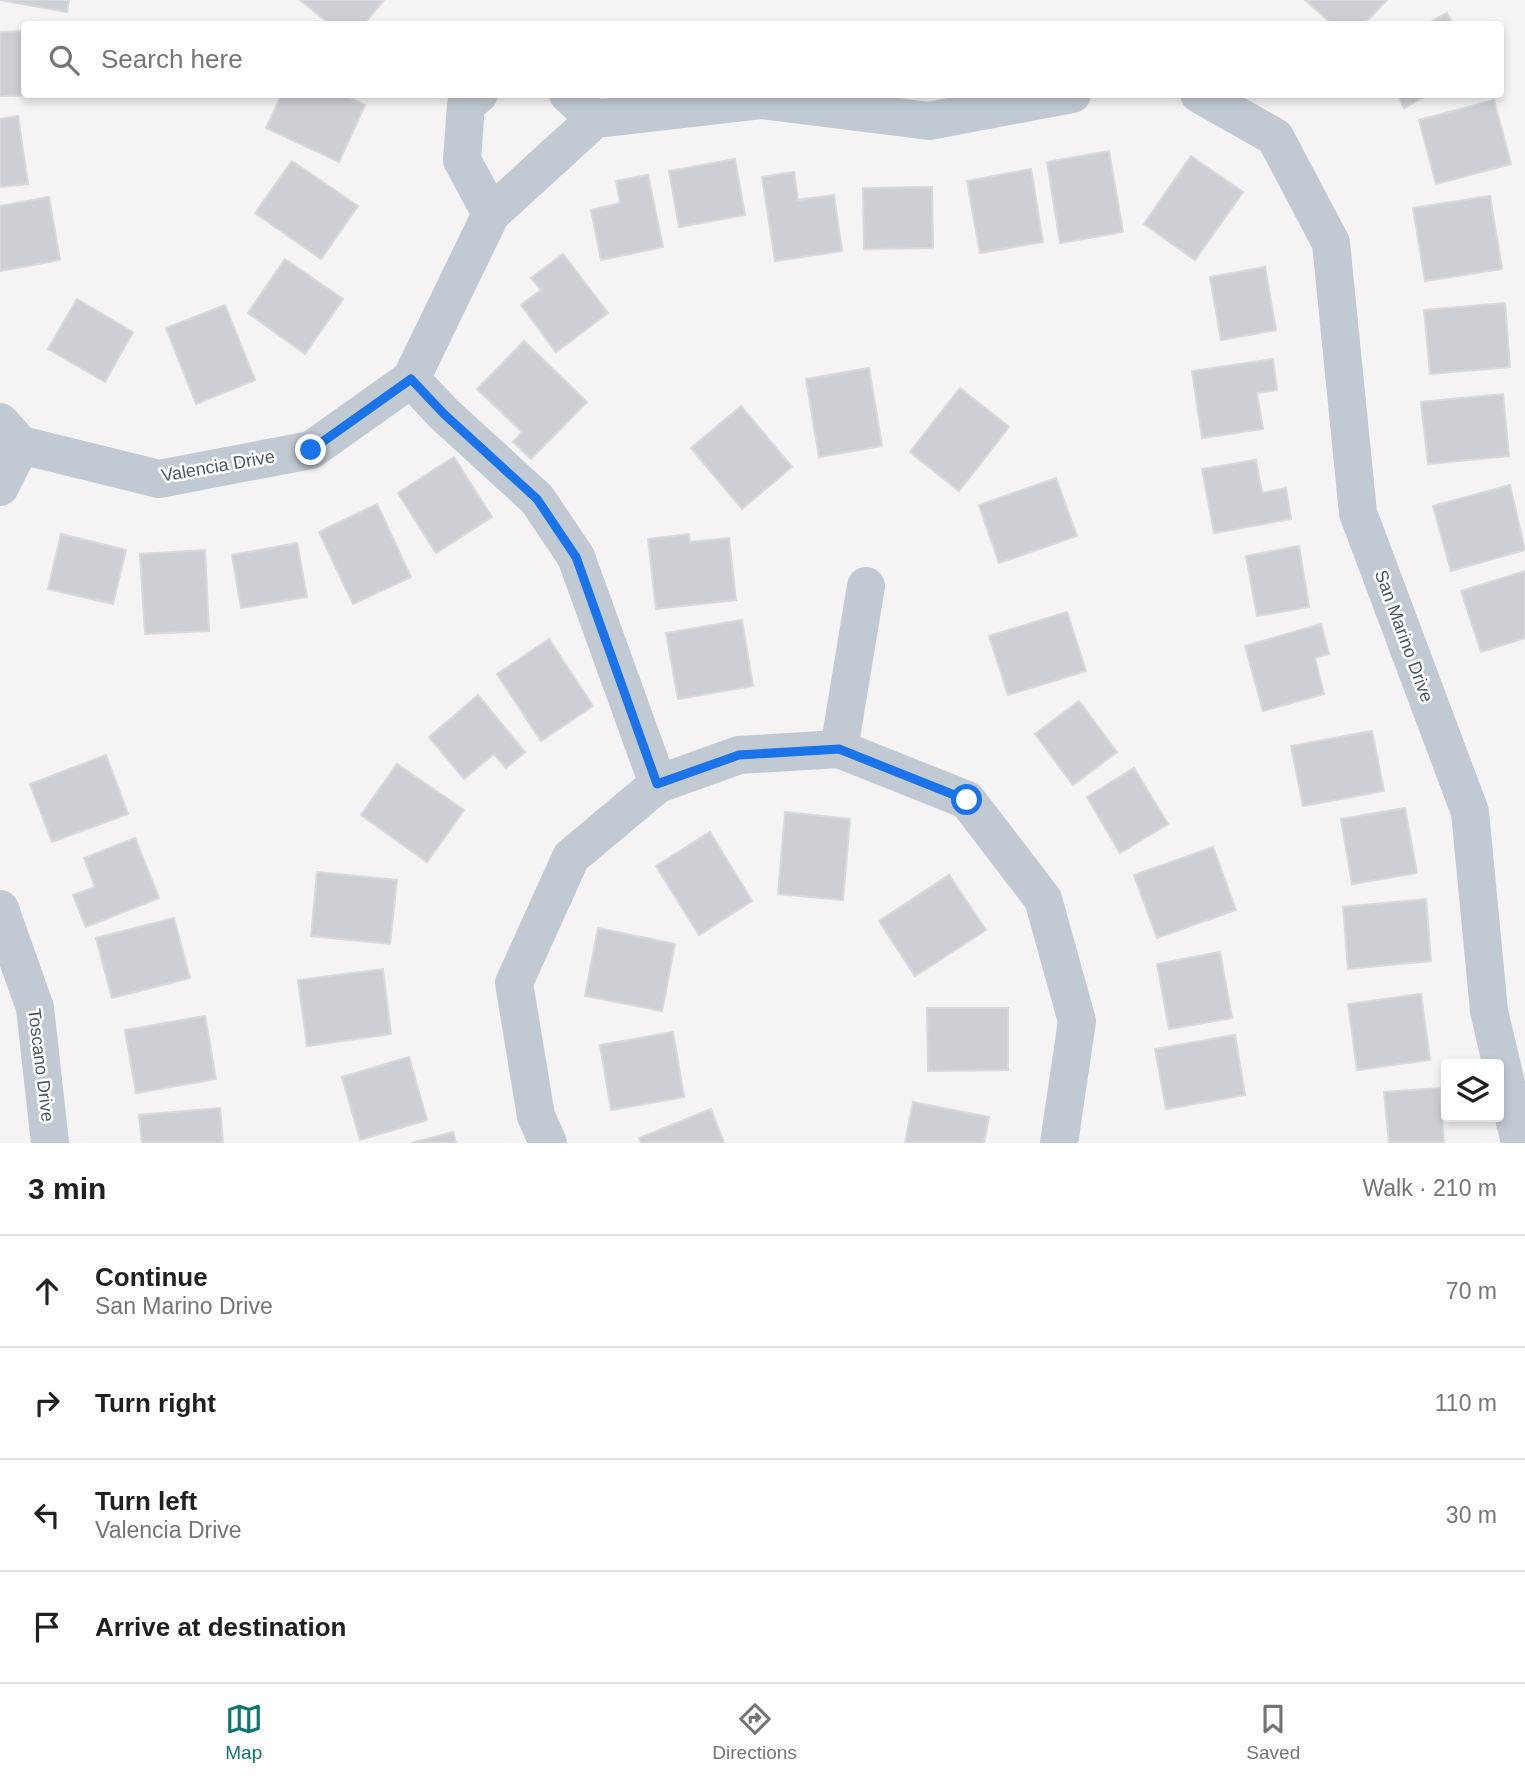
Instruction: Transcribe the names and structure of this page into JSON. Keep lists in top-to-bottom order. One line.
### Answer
{"streets":{"street":["Valencia Drive","San Marino Drive","Toscano Drive"]},"page":{"search":"Search here","heading":["3 min","Walk · 210 m"],"list":[["Continue","San Marino Drive","70 m"],["Turn right","110 m"],["Turn left","Valencia Drive","30 m"],"Arrive at destination"],"nav":["Map","Directions","Saved"]}}
